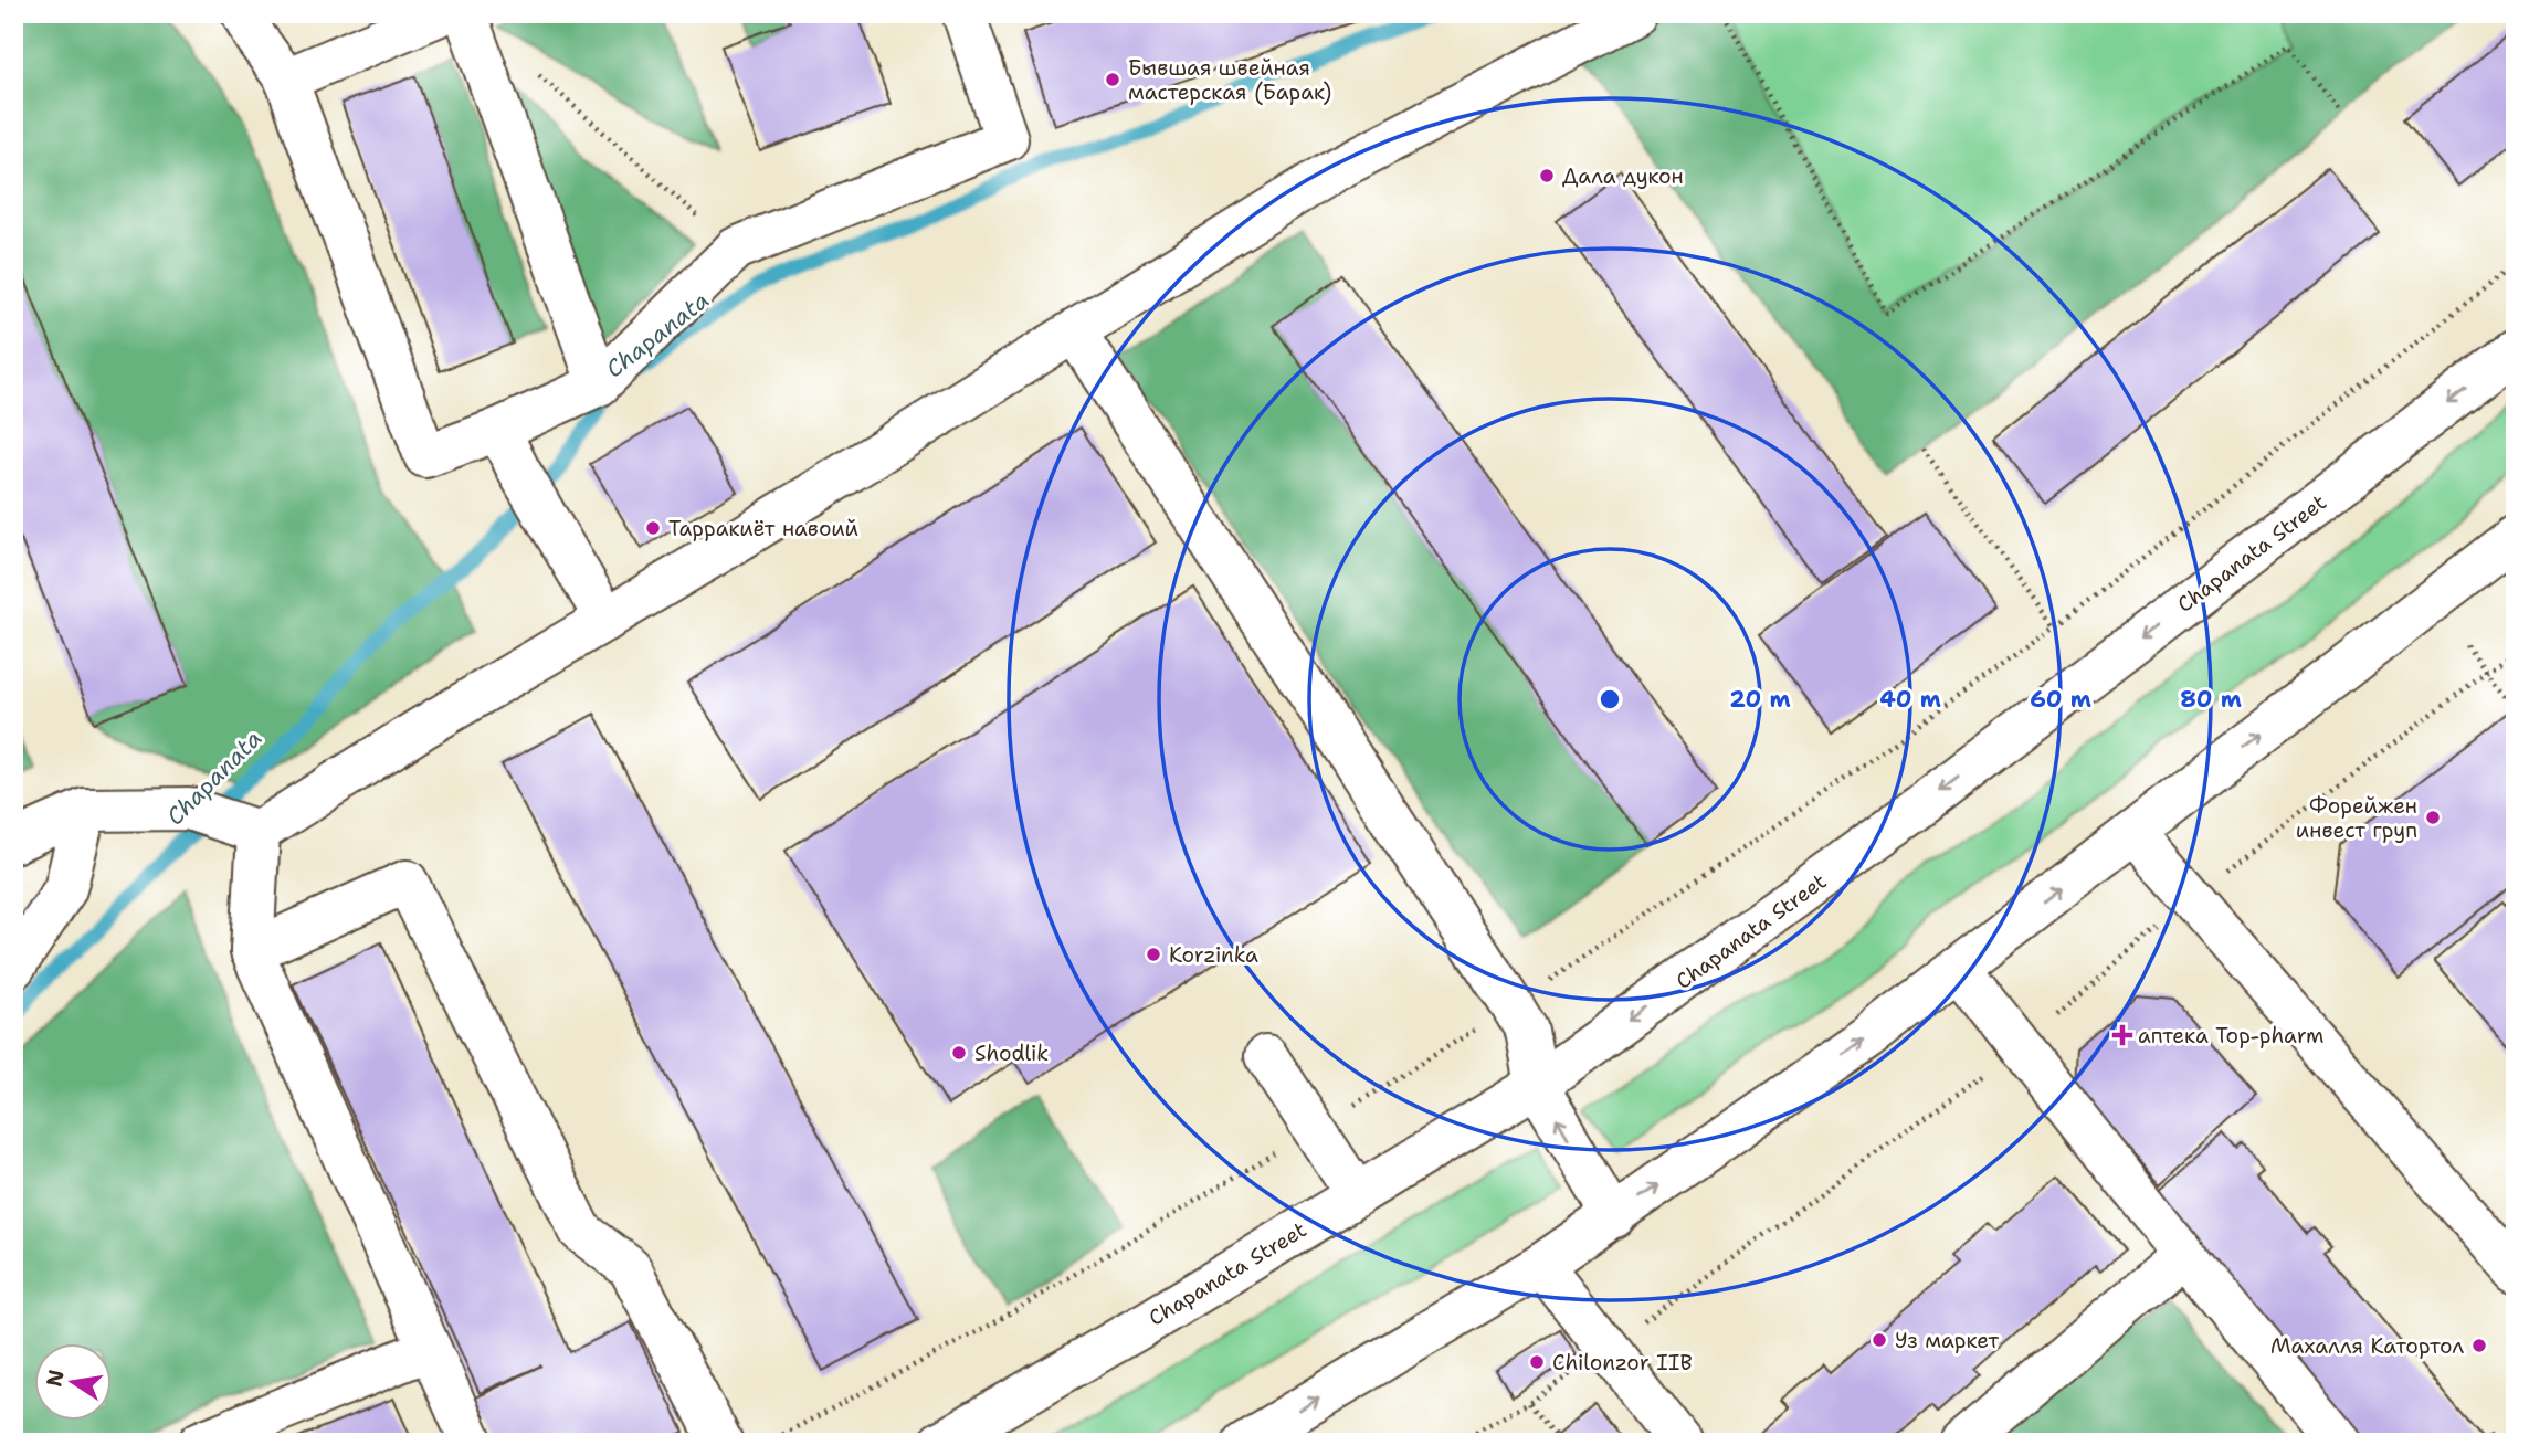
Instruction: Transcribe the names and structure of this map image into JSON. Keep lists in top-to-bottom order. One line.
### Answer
{"streets":{"street":["Chapanata Street"]},"water":["Chapanata"],"places":{"other":["Бывшая швейная мастерская (Барак)","Дала дукон","Тарракиёт навоий","Форейжен инвест груп","Korzinka","Shodlik","Уз маркет","Махалля Катортол","Chilonzor IIB"],"health":["аптека Top-pharm"]},"north":"left","rings":["20 m","40 m","60 m","80 m"]}
